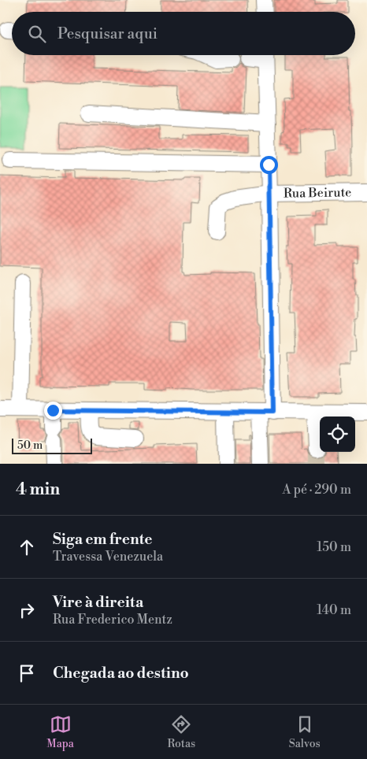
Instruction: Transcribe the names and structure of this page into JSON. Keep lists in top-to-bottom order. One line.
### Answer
{"streets":{"street":["Rua Beirute"]},"scale_bar":"50 m","page":{"search":"Pesquisar aqui","scale":"50 m","heading":["4 min","A pé · 290 m"],"list":[["Siga em frente","Travessa Venezuela","150 m"],["Vire à direita","Rua Frederico Mentz","140 m"],"Chegada ao destino"],"nav":["Mapa","Rotas","Salvos"]}}
